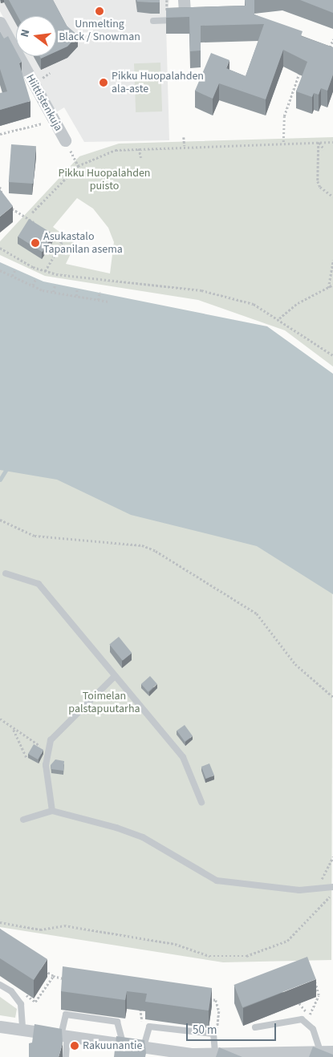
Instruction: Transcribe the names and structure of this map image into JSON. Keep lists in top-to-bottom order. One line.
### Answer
{"streets":{"street":["Hiittistenkuja"]},"parks":["Pikku Huopalahden puisto","Toimelan palstapuutarha"],"places":["Unmelting Black / Snowman","Pikku Huopalahden ala-aste","Asukastalo Tapanilan asema","Rakuunantie"],"scale_bar":"50 m","north":"left"}
